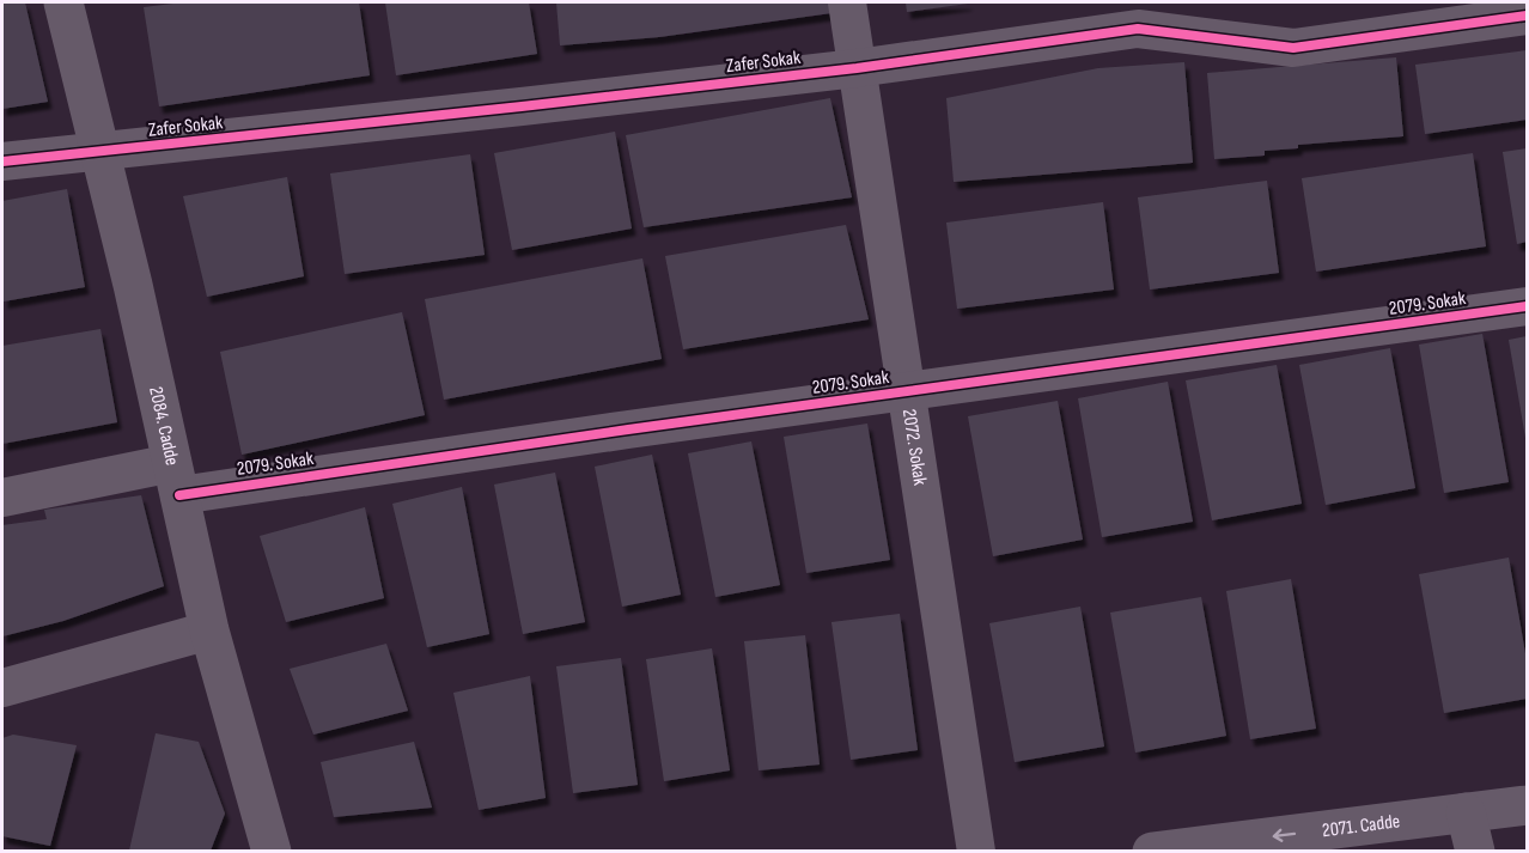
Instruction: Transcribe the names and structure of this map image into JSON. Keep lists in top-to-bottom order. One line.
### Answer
{"streets":{"street":["Zafer Sokak","2079. Sokak","2084. Cadde","2072. Sokak","2071. Cadde"]},"crossings":[["Zafer Sokak","2084. Cadde"],["Zafer Sokak","2072. Sokak"],["2079. Sokak","2084. Cadde"],["2079. Sokak","2072. Sokak"]],"one_way":["2071. Cadde"]}
